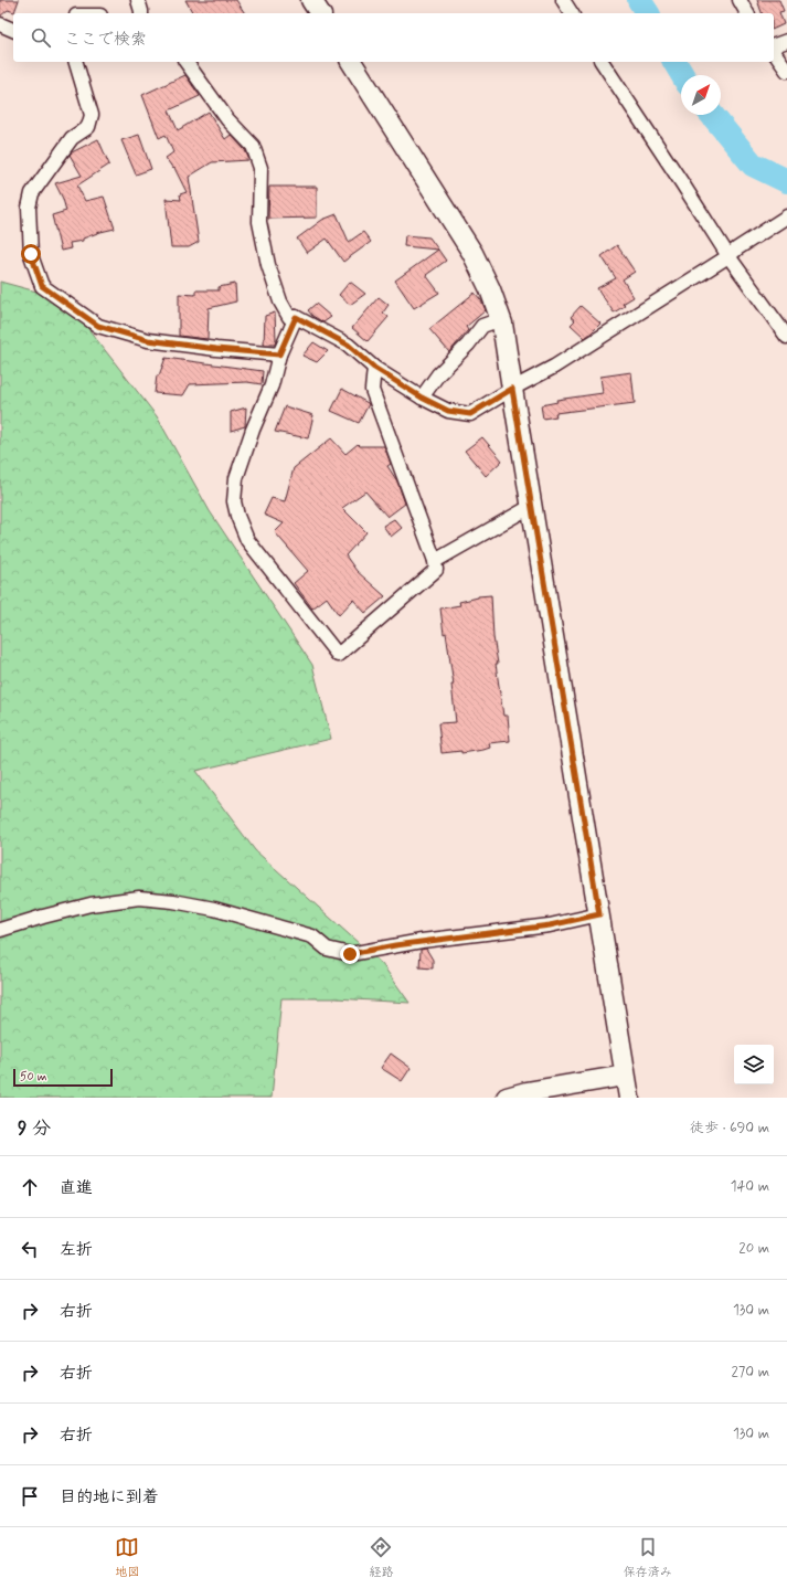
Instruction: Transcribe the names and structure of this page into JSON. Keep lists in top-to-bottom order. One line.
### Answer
{"scale_bar":"50 m","north":"top right","page":{"search":"ここで検索","scale":"50 m","heading":["9 分","徒歩 · 690 m"],"list":[["直進","140 m"],["左折","20 m"],["右折","130 m"],["右折","270 m"],["右折","130 m"],"目的地に到着"],"nav":["地図","経路","保存済み"]}}
